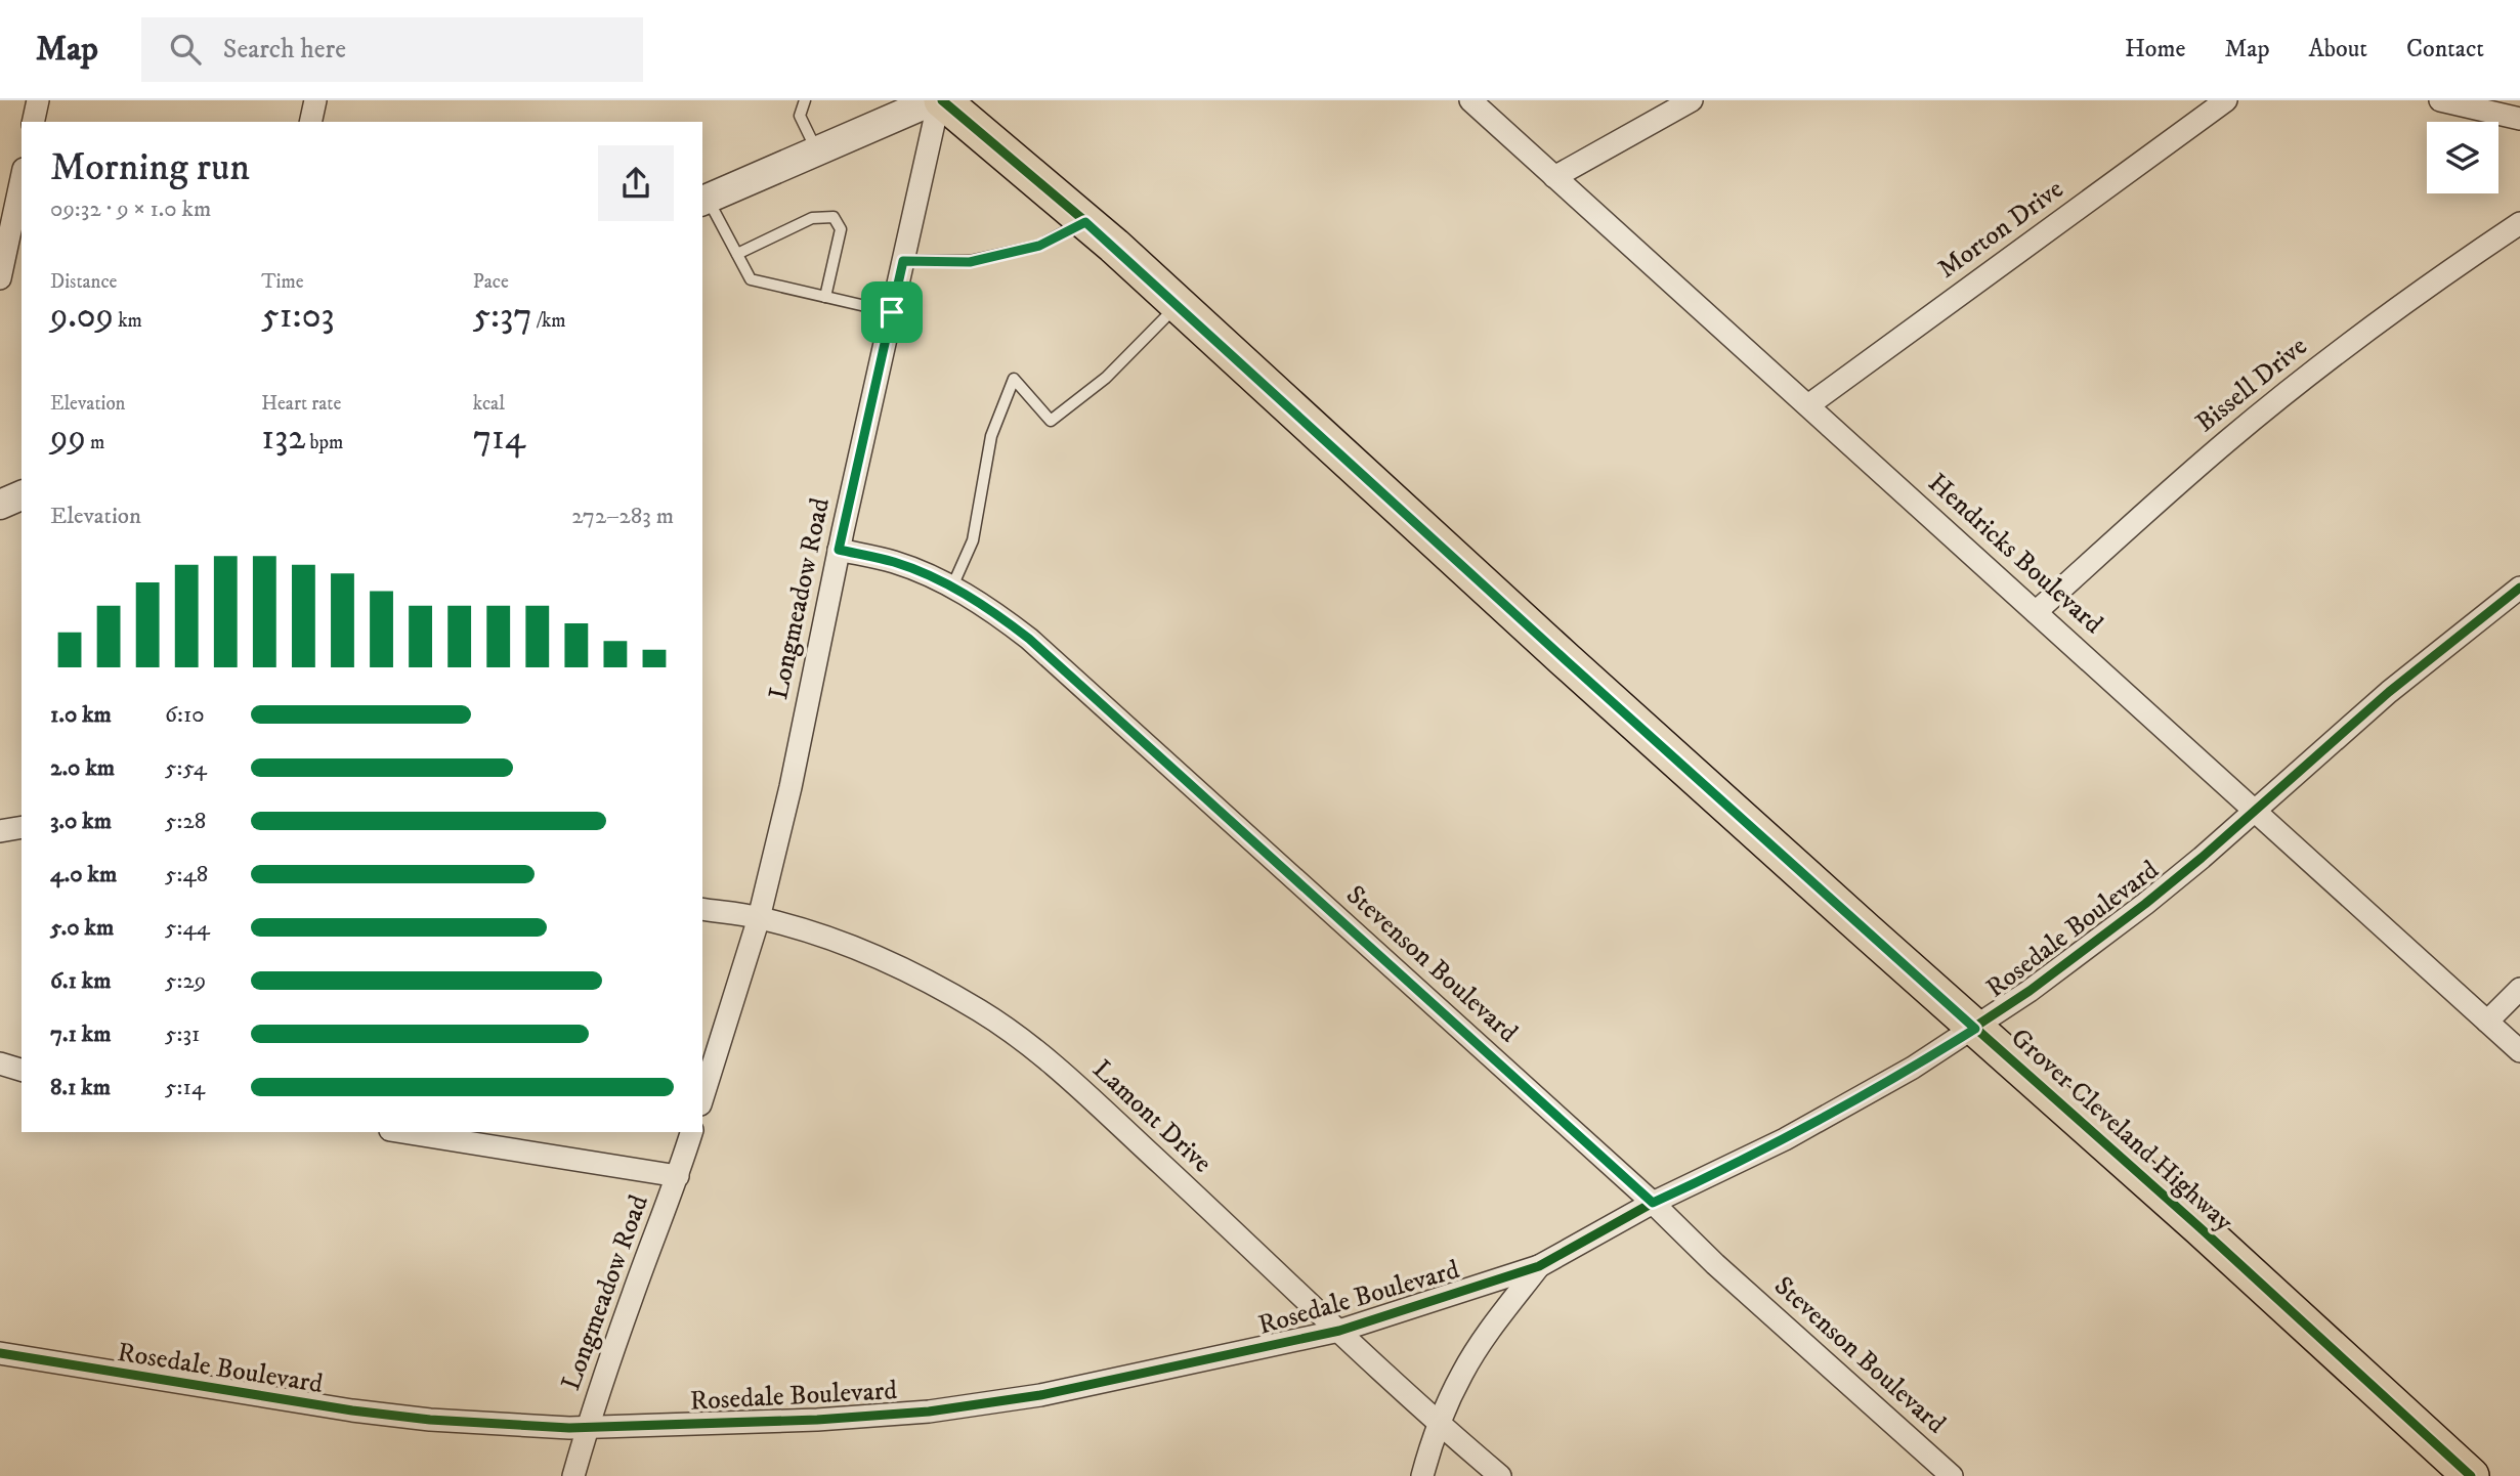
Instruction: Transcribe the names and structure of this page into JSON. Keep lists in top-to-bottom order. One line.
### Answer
{"streets":{"main road":["Grover Cleveland Highway"],"street":["Morton Drive","Bissell Drive","Hendricks Boulevard","Longmeadow Road","Rosedale Boulevard","Stevenson Boulevard","Lamont Drive"]},"crossings":[["Morton Drive","Hendricks Boulevard"],["Bissell Drive","Hendricks Boulevard"],["Hendricks Boulevard","Rosedale Boulevard"],["Longmeadow Road","Rosedale Boulevard"],["Longmeadow Road","Stevenson Boulevard"],["Longmeadow Road","Lamont Drive"],["Longmeadow Road","Grover Cleveland Highway"],["Rosedale Boulevard","Stevenson Boulevard"],["Rosedale Boulevard","Lamont Drive"],["Rosedale Boulevard","Grover Cleveland Highway"]],"page":{"header":"Map","search":"Search here","nav":["Home","Map","About","Contact"],"heading":["Morning run","09:32 · 9 × 1.0 km"],"stats":[["Distance","9.09 km"],["Time","51:03"],["Pace","5:37 /km"],["Elevation","99 m"],["Heart rate","132 bpm"],["kcal","714"]],"chart":["Elevation","272–283 m"],"list":[{"name":"1.0 km","note":"6:10"},{"name":"2.0 km","note":"5:54"},{"name":"3.0 km","note":"5:28"},{"name":"4.0 km","note":"5:48"},{"name":"5.0 km","note":"5:44"},{"name":"6.1 km","note":"5:29"},{"name":"7.1 km","note":"5:31"},{"name":"8.1 km","note":"5:14"}]}}
